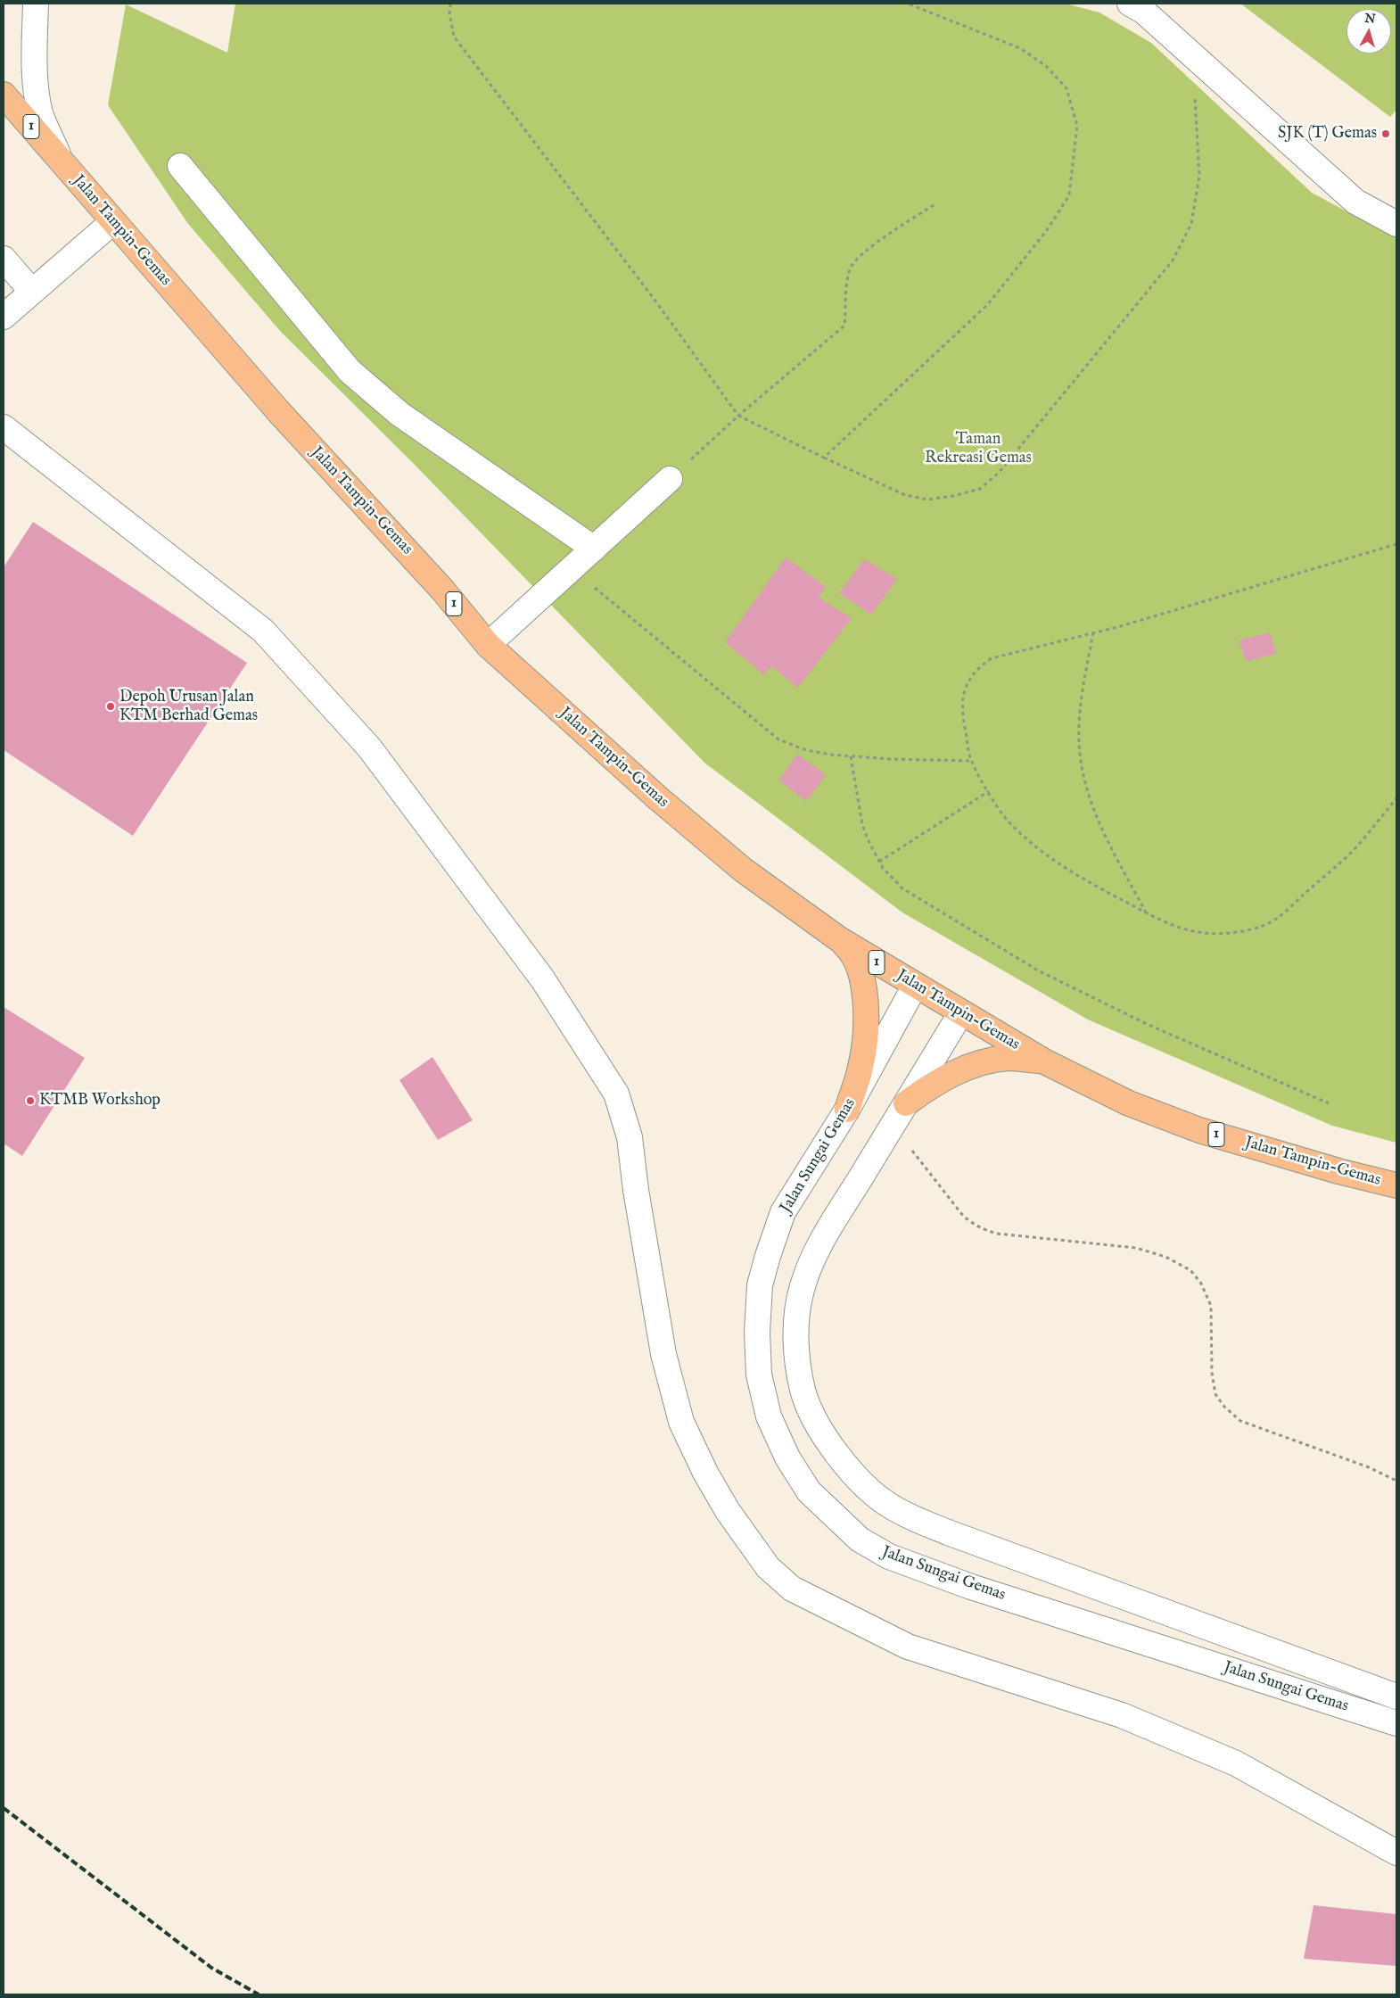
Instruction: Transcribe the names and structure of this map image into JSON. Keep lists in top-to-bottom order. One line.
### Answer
{"streets":{"highway":["1","Jalan Tampin-Gemas"],"street":["Jalan Sungai Gemas"]},"crossings":[["Jalan Tampin-Gemas","Jalan Sungai Gemas"]],"parks":["Taman Rekreasi Gemas"],"places":["SJK (T) Gemas","Depoh Urusan Jalan KTM Berhad Gemas","KTMB Workshop"],"north":"top"}
